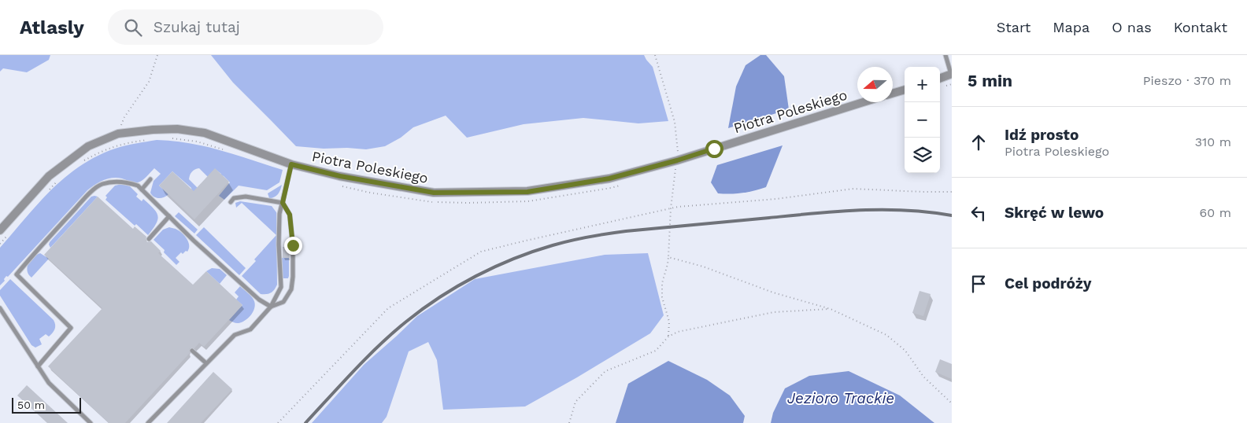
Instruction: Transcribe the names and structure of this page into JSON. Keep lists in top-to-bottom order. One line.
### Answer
{"streets":{"street":["Piotra Poleskiego"]},"water":["Jezioro Trackie"],"scale_bar":"50 m","north":"left","page":{"header":"Atlasly","search":"Szukaj tutaj","nav":["Start","Mapa","O nas","Kontakt"],"heading":["5 min","Pieszo · 370 m"],"map_buttons":["+","−"],"list":[["Idź prosto","Piotra Poleskiego","310 m"],["Skręć w lewo","60 m"],"Cel podróży"],"scale":"50 m"}}
